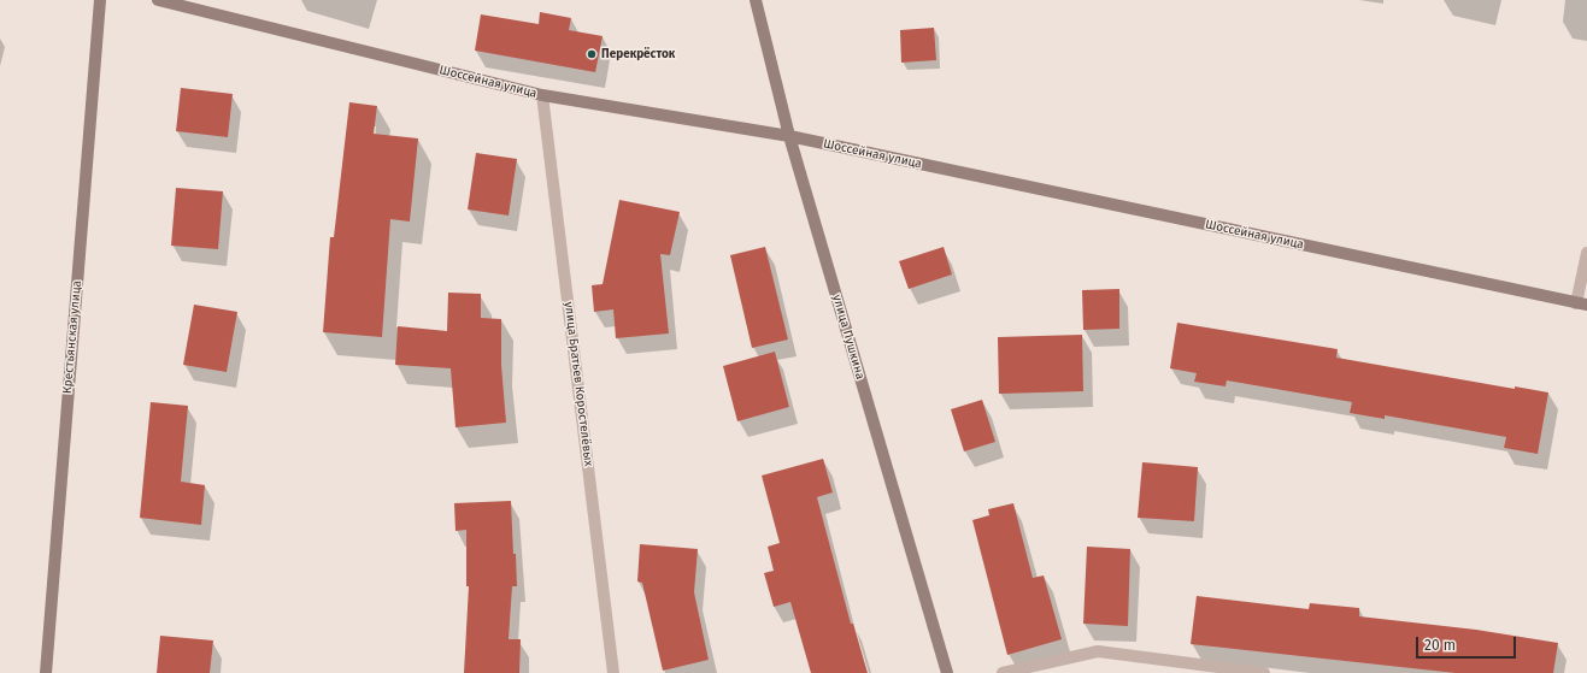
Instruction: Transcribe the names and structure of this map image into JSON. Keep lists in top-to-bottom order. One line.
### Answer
{"streets":{"street":["Шоссейная улица","Крестьянская улица","улица Пушкина","улица Братьев Коростелёвых"]},"crossings":[["Шоссейная улица","улица Пушкина"],["Шоссейная улица","улица Братьев Коростелёвых"]],"places":["Перекрёсток"],"scale_bar":"20 m"}
